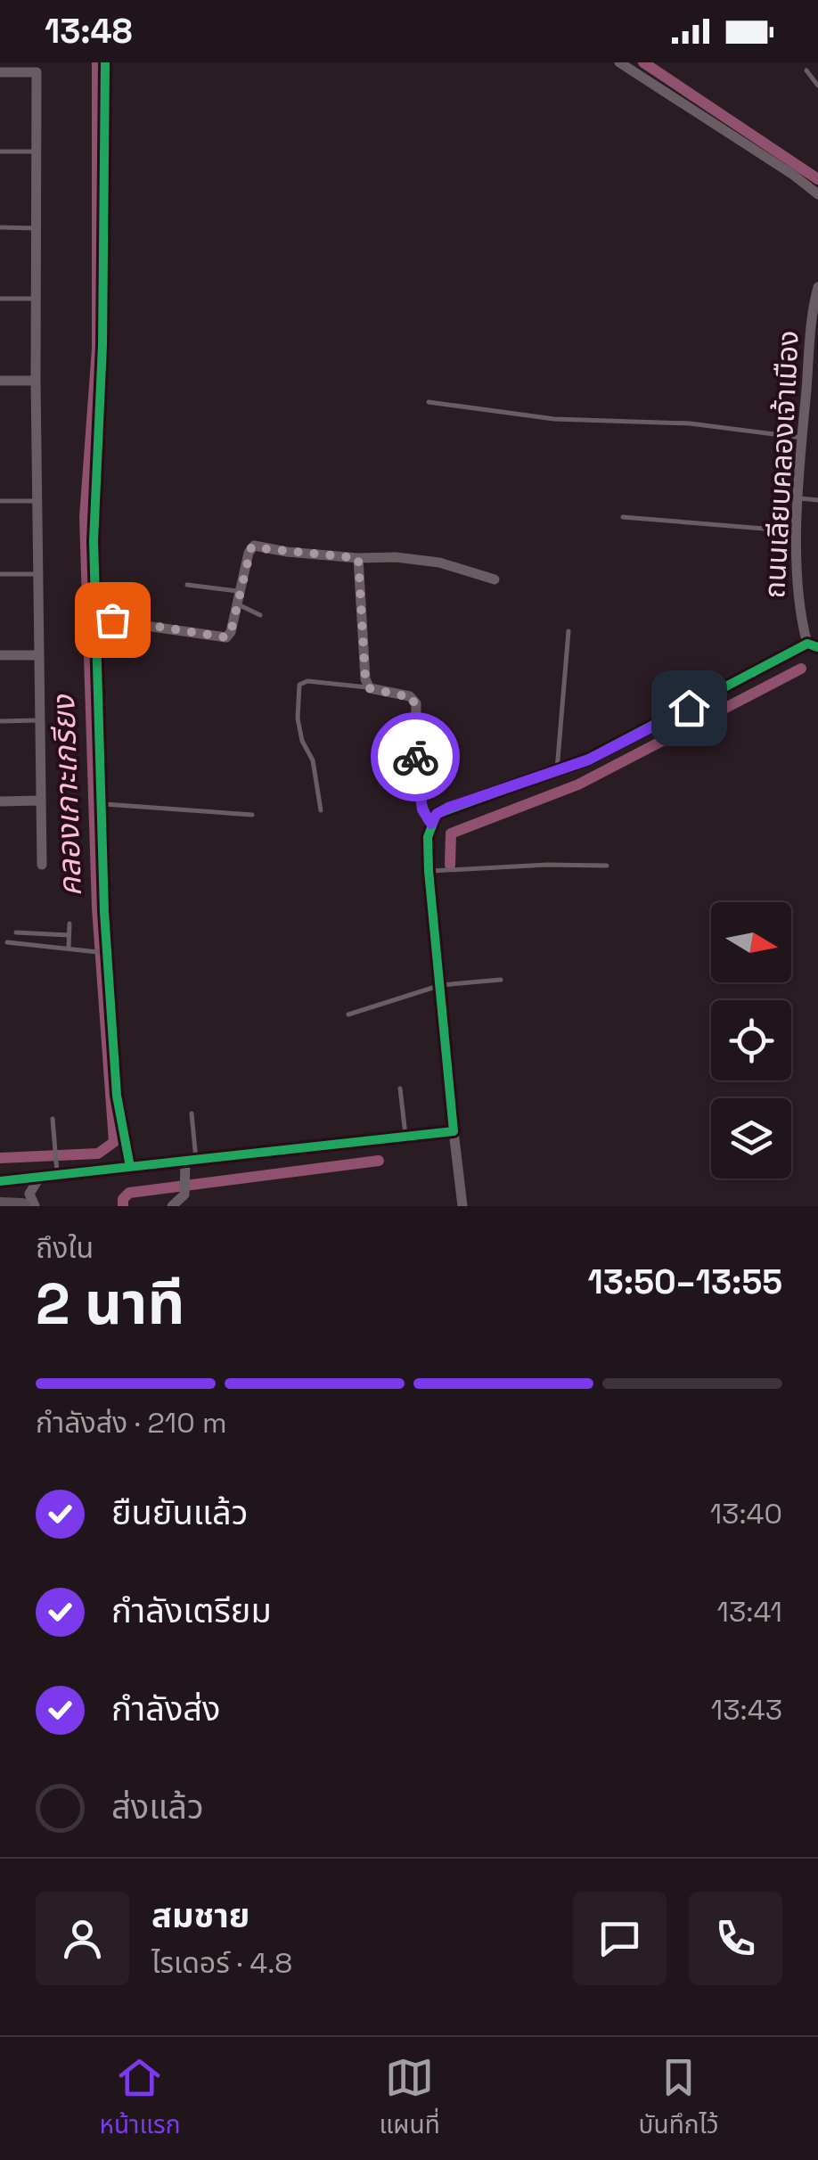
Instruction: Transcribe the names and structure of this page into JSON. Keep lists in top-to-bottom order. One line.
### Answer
{"streets":{"street":["ถนนเลียบคลองเจ้าเมือง"]},"water":["คลองเกาะเกรียง"],"north":"right","page":{"status":"13:48","heading":["2 นาที","ถึงใน","13:50–13:55"],"panel":["สมชาย","ไรเดอร์ · 4.8"],"bar":"กำลังส่ง · 210 m","list":[["ยืนยันแล้ว","13:40"],["กำลังเตรียม","13:41"],["กำลังส่ง","13:43"],"ส่งแล้ว"],"tabs":["หน้าแรก","แผนที่","บันทึกไว้"]}}
